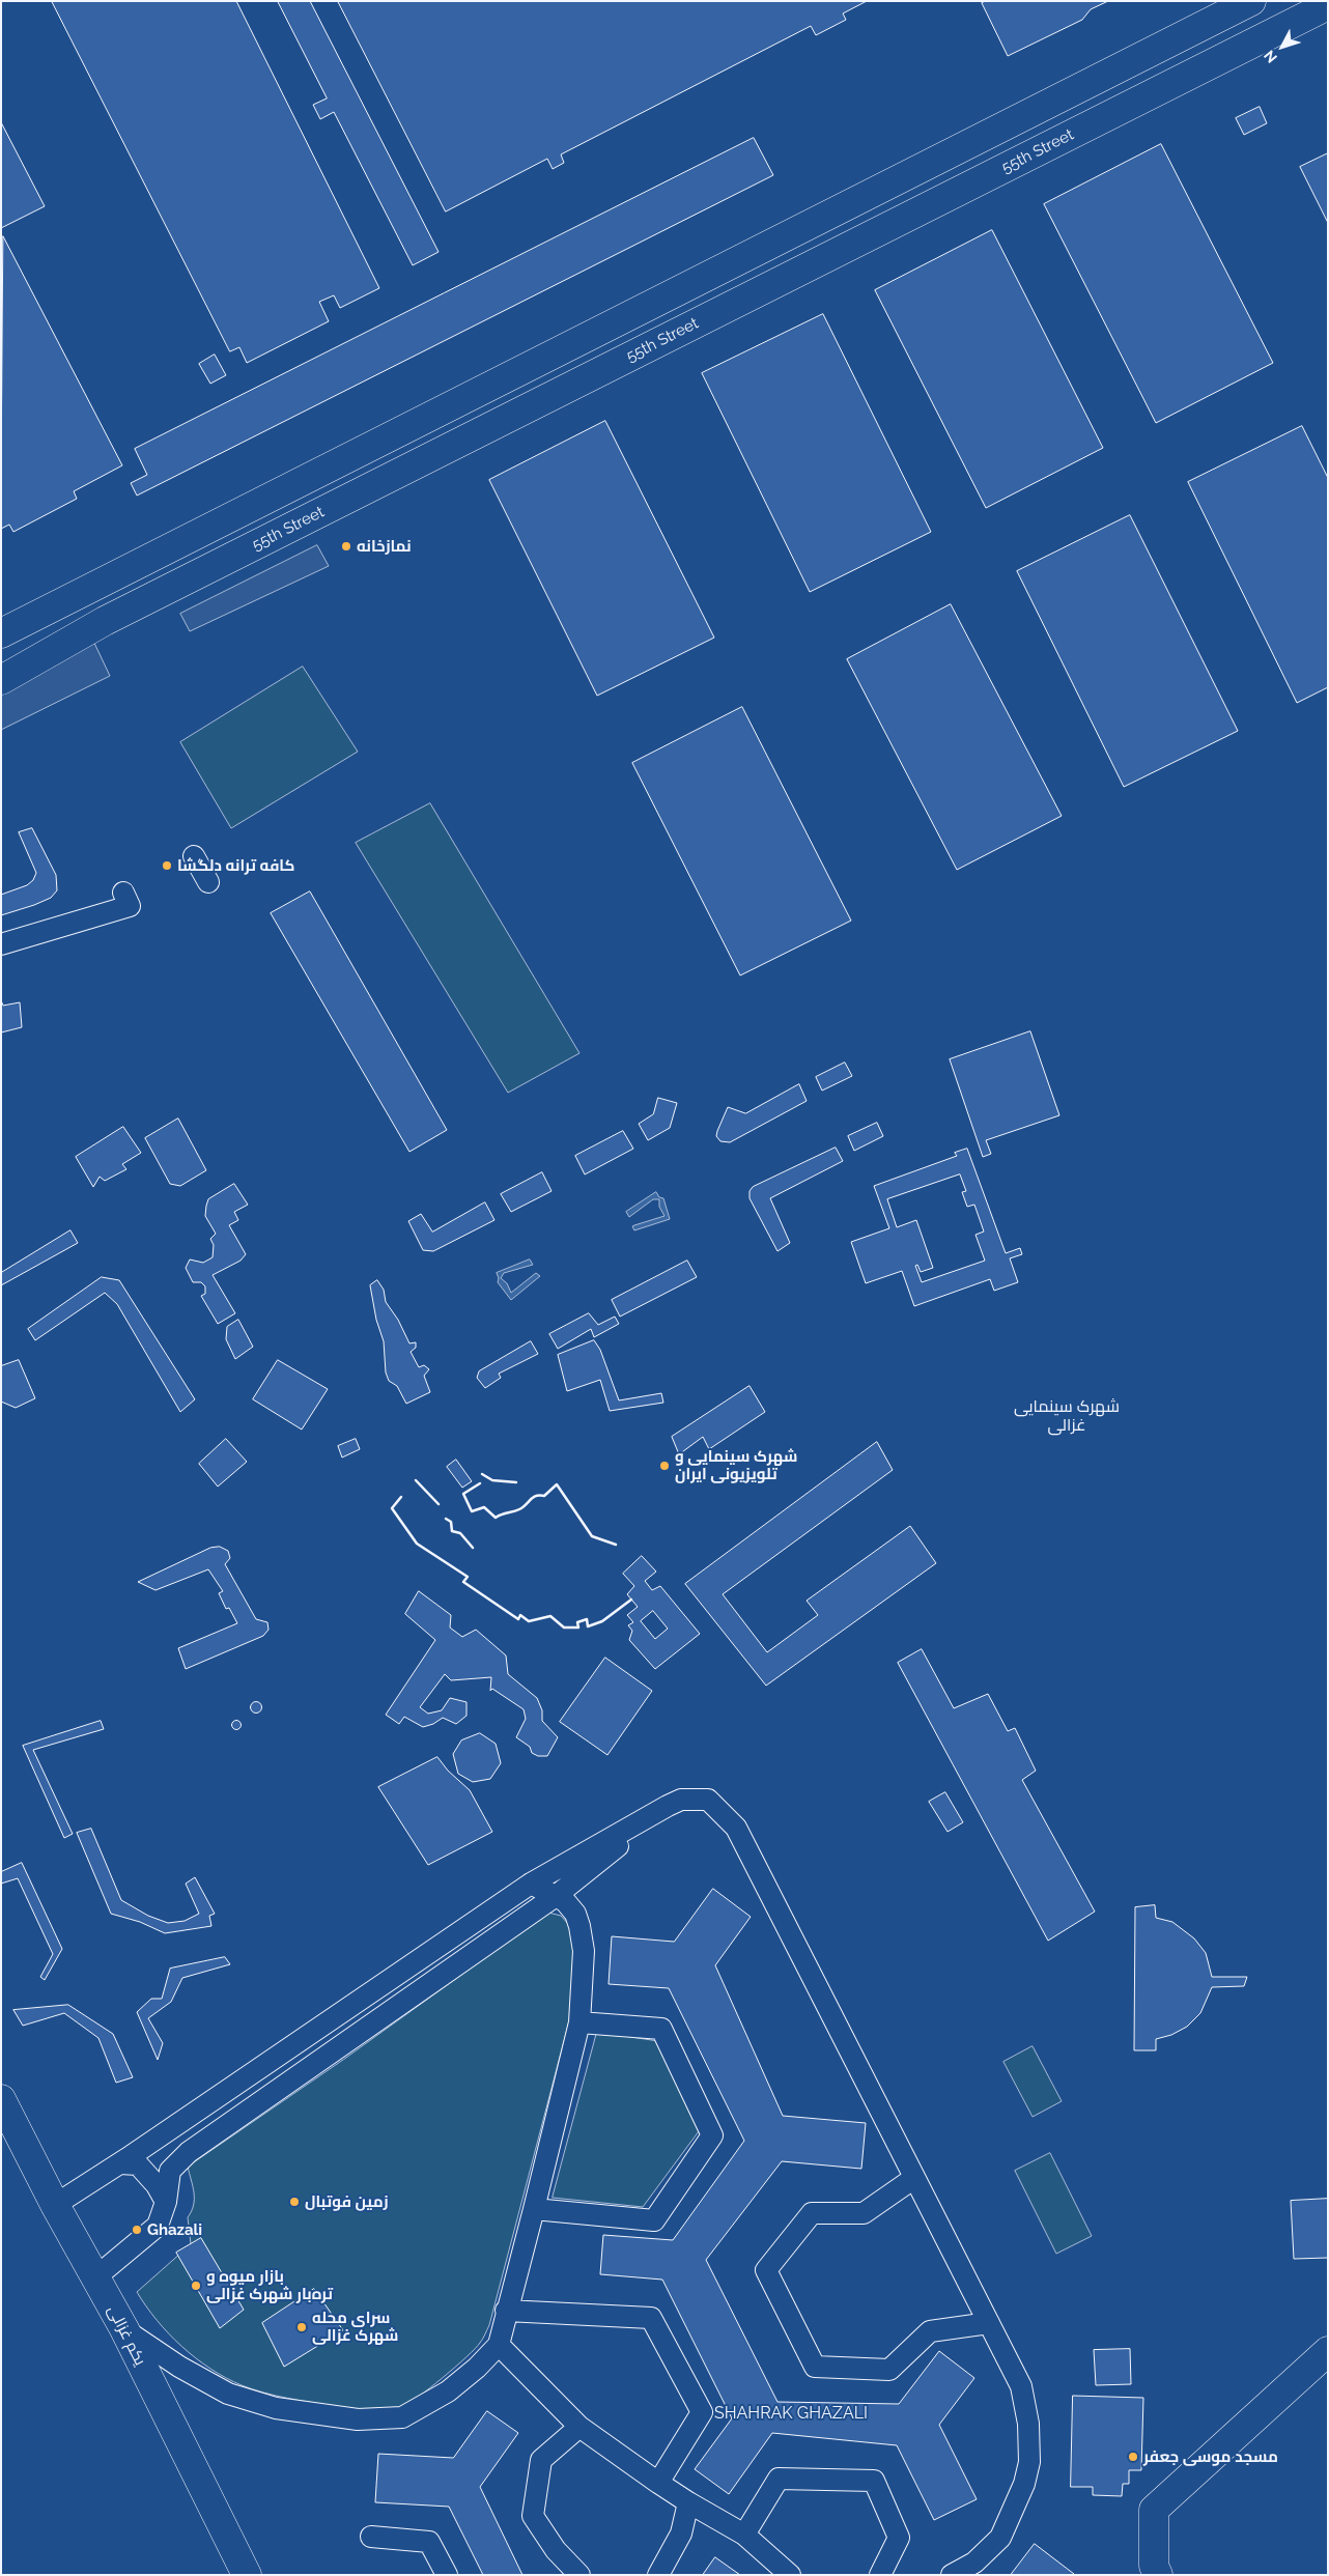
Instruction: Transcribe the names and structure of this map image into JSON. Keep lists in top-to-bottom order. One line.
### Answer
{"streets":{"main road":["55th Street","یکم غزالی"]},"districts":["شهرک سینمایی غزالی","SHAHRAK GHAZALI"],"places":["نمازخانه","کافه ترانه دلگشا","شهرک سینمایی و تلویزیونی ایران","زمین فوتبال","Ghazali","بازار میوه و تره‌بار شهرک غزالی","سرای محله شهرک غزالی","مسجد موسی جعفر"],"north":"bottom left"}
